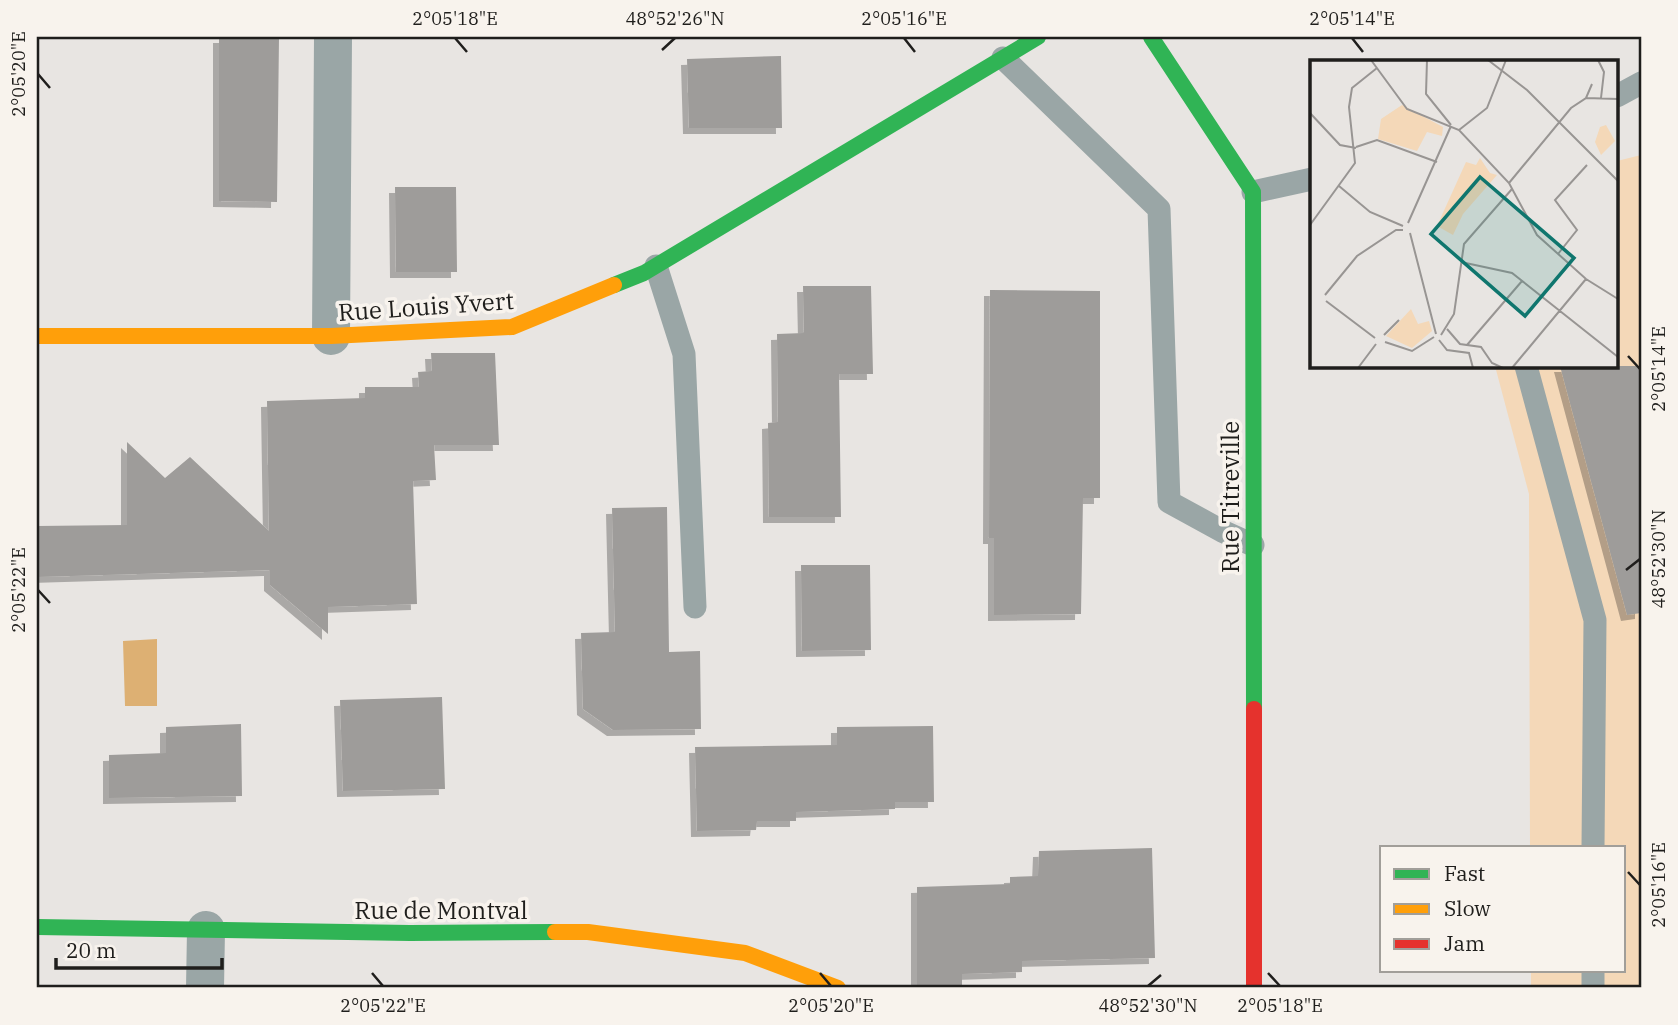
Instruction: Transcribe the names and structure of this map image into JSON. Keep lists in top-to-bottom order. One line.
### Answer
{"streets":{"street":["Rue Louis Yvert","Rue Titreville","Rue de Montval"]},"legend":["Fast","Slow","Jam"],"scale_bar":"20 m","coordinates":["2°05'18\"E","48°52'26\"N","2°05'16\"E","2°05'14\"E","2°05'20\"E","48°52'30\"N","2°05'22\"E"]}
